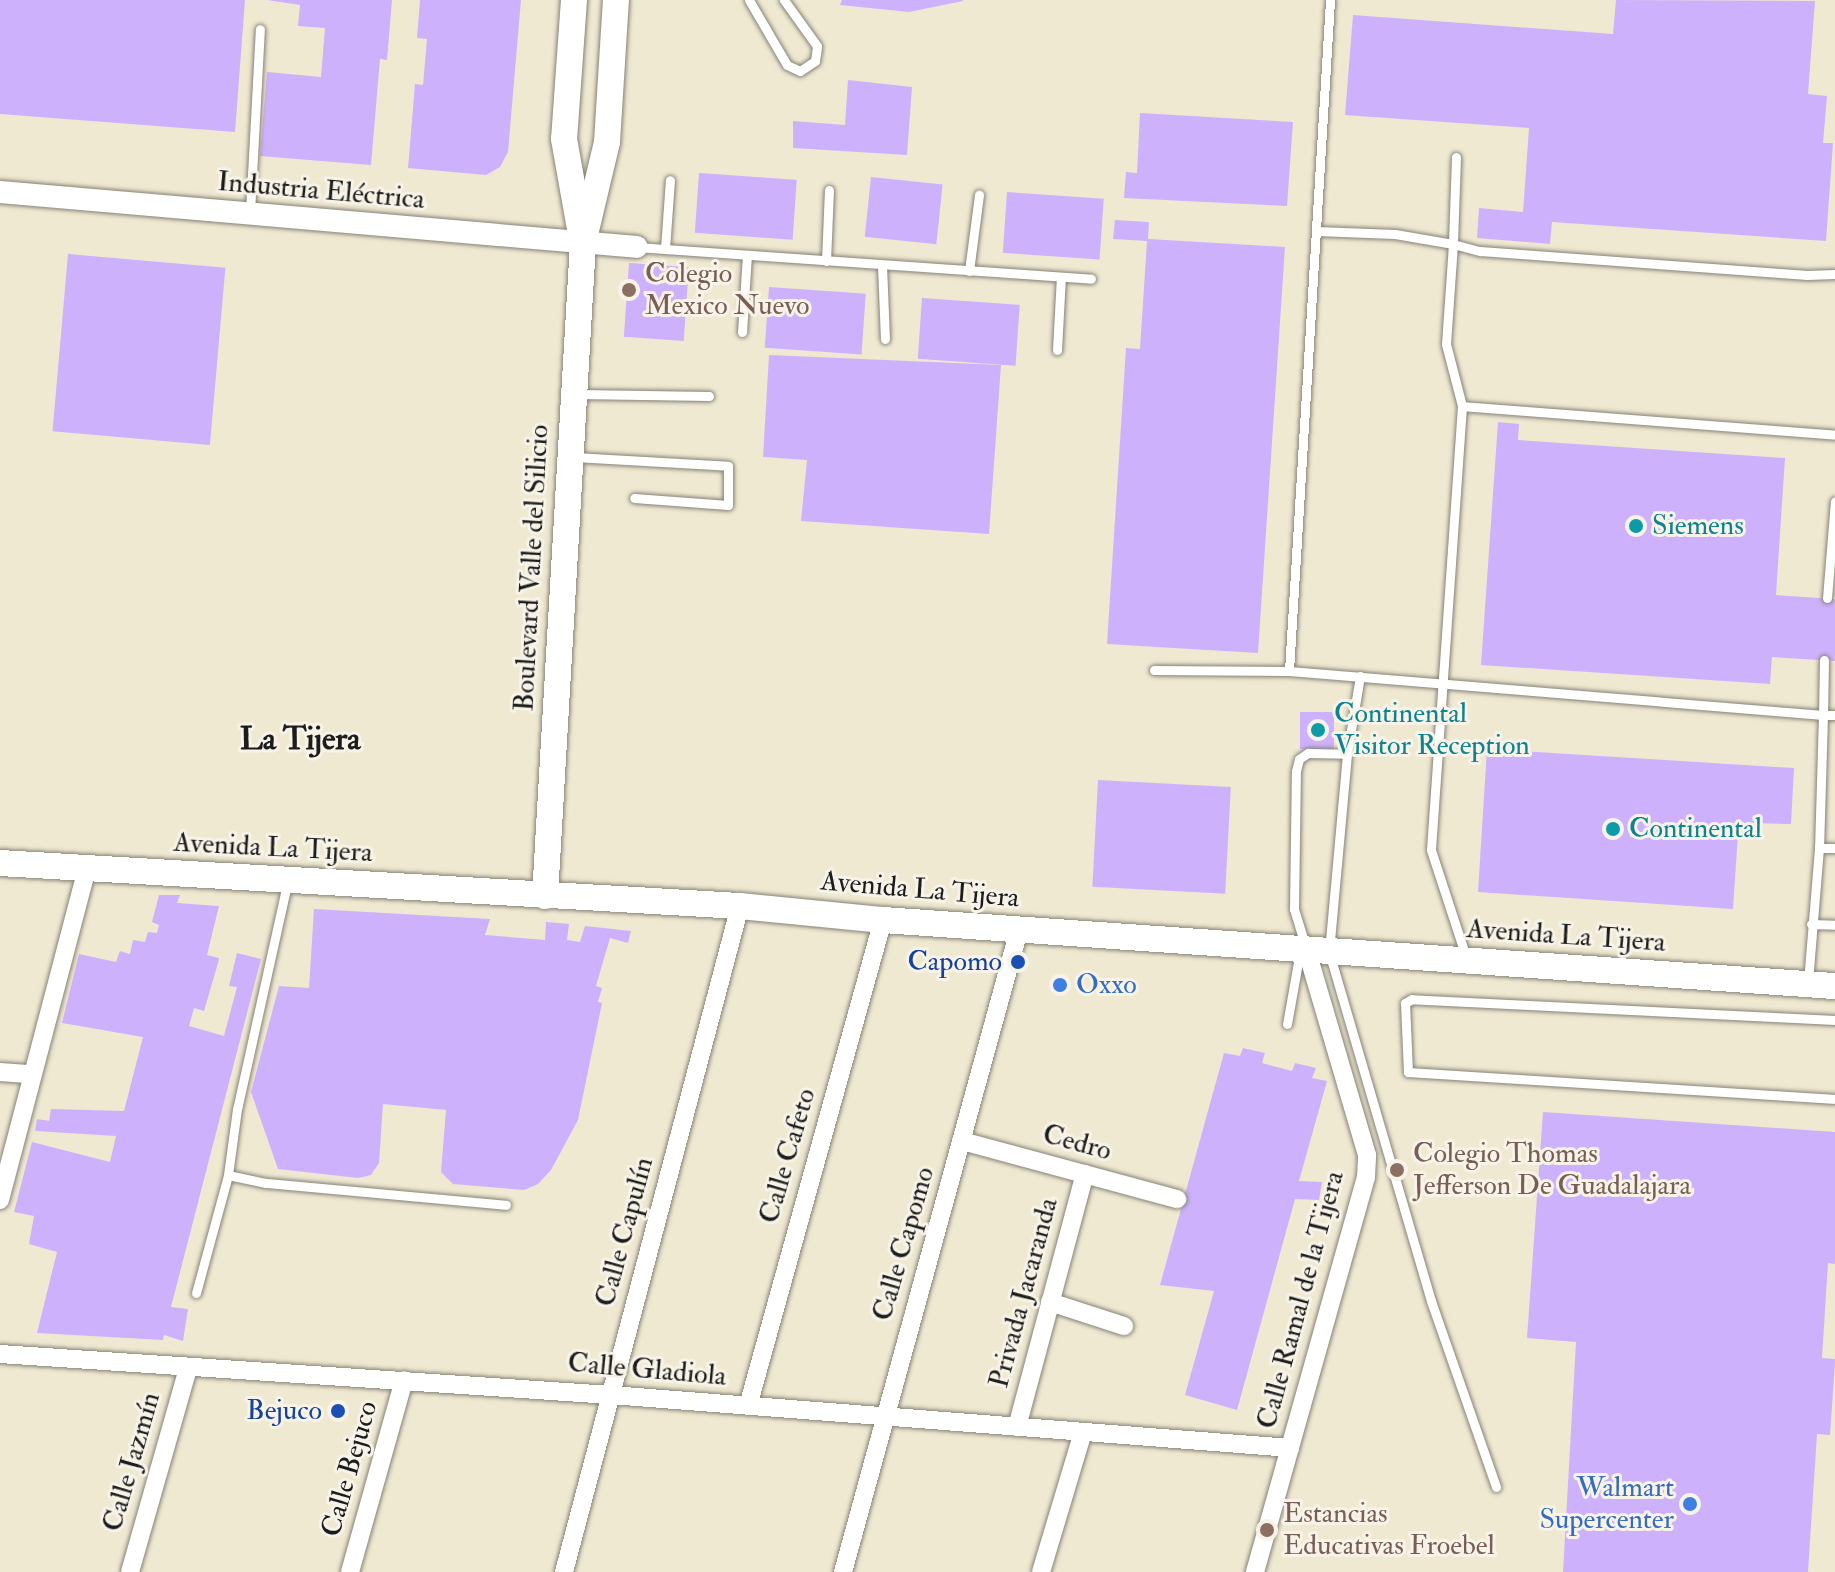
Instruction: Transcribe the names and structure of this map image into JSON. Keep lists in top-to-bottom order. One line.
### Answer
{"streets":{"main road":["Boulevard Valle del Silicio","Avenida La Tijera"],"street":["Industria Eléctrica","Cedro","Calle Cafeto","Calle Capulín","Calle Capomo","Privada Jacaranda","Calle Ramal de la Tijera","Calle Gladiola","Calle Jazmín","Calle Bejuco"]},"crossings":[["Industria Eléctrica","Boulevard Valle del Silicio"],["Boulevard Valle del Silicio","Avenida La Tijera"],["Avenida La Tijera","Calle Cafeto"],["Avenida La Tijera","Calle Capulín"],["Avenida La Tijera","Calle Capomo"],["Avenida La Tijera","Calle Ramal de la Tijera"],["Cedro","Calle Capomo"],["Cedro","Privada Jacaranda"],["Calle Cafeto","Calle Gladiola"],["Calle Capulín","Calle Gladiola"],["Calle Capomo","Calle Gladiola"],["Privada Jacaranda","Calle Gladiola"],["Calle Ramal de la Tijera","Calle Gladiola"],["Calle Gladiola","Calle Jazmín"],["Calle Gladiola","Calle Bejuco"]],"districts":["La Tijera"],"places":["Colegio Mexico Nuevo","Siemens","Continental Visitor Reception","Continental","Capomo","Oxxo","Colegio Thomas Jefferson De Guadalajara","Bejuco","Walmart Supercenter","Estancias Educativas Froebel"]}
